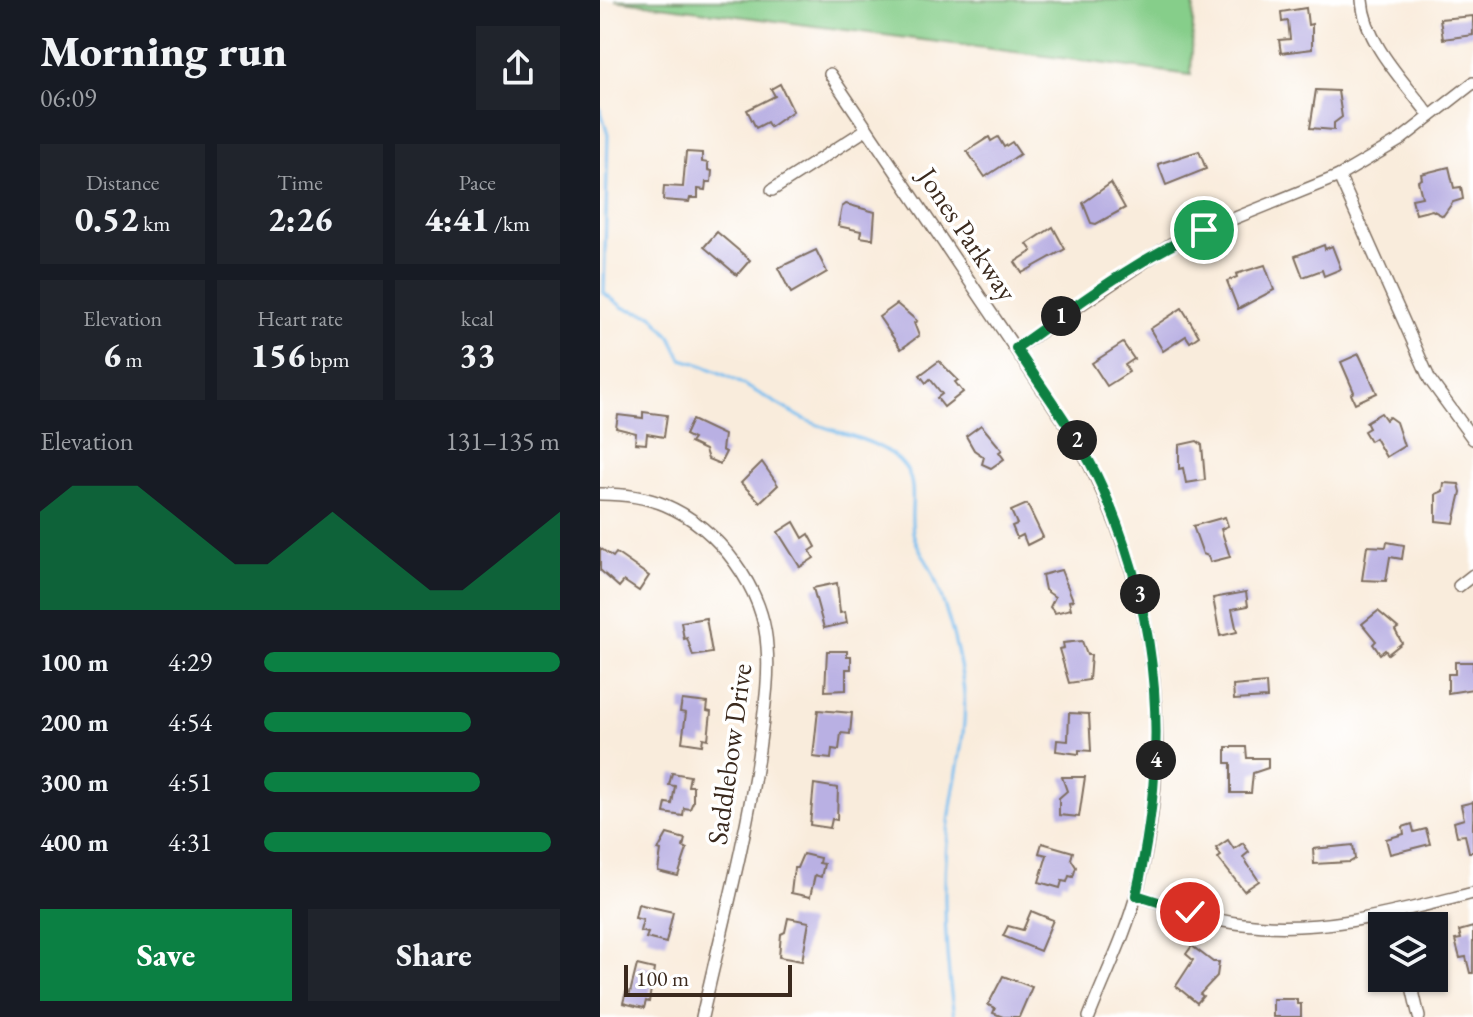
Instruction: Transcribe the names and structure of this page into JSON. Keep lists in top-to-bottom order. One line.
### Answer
{"streets":{"street":["Jones Parkway","Saddlebow Drive"]},"scale_bar":"100 m","page":{"heading":["Morning run","06:09"],"stats":[["Distance","0.52 km"],["Time","2:26"],["Pace","4:41 /km"],["Elevation","6 m"],["Heart rate","156 bpm"],["kcal","33"]],"pins":["1","2","3","4"],"chart":["Elevation","131–135 m"],"list":[{"name":"100 m","note":"4:29"},{"name":"200 m","note":"4:54"},{"name":"300 m","note":"4:51"},{"name":"400 m","note":"4:31"}],"buttons":["Save","Share"],"scale":"100 m"}}
